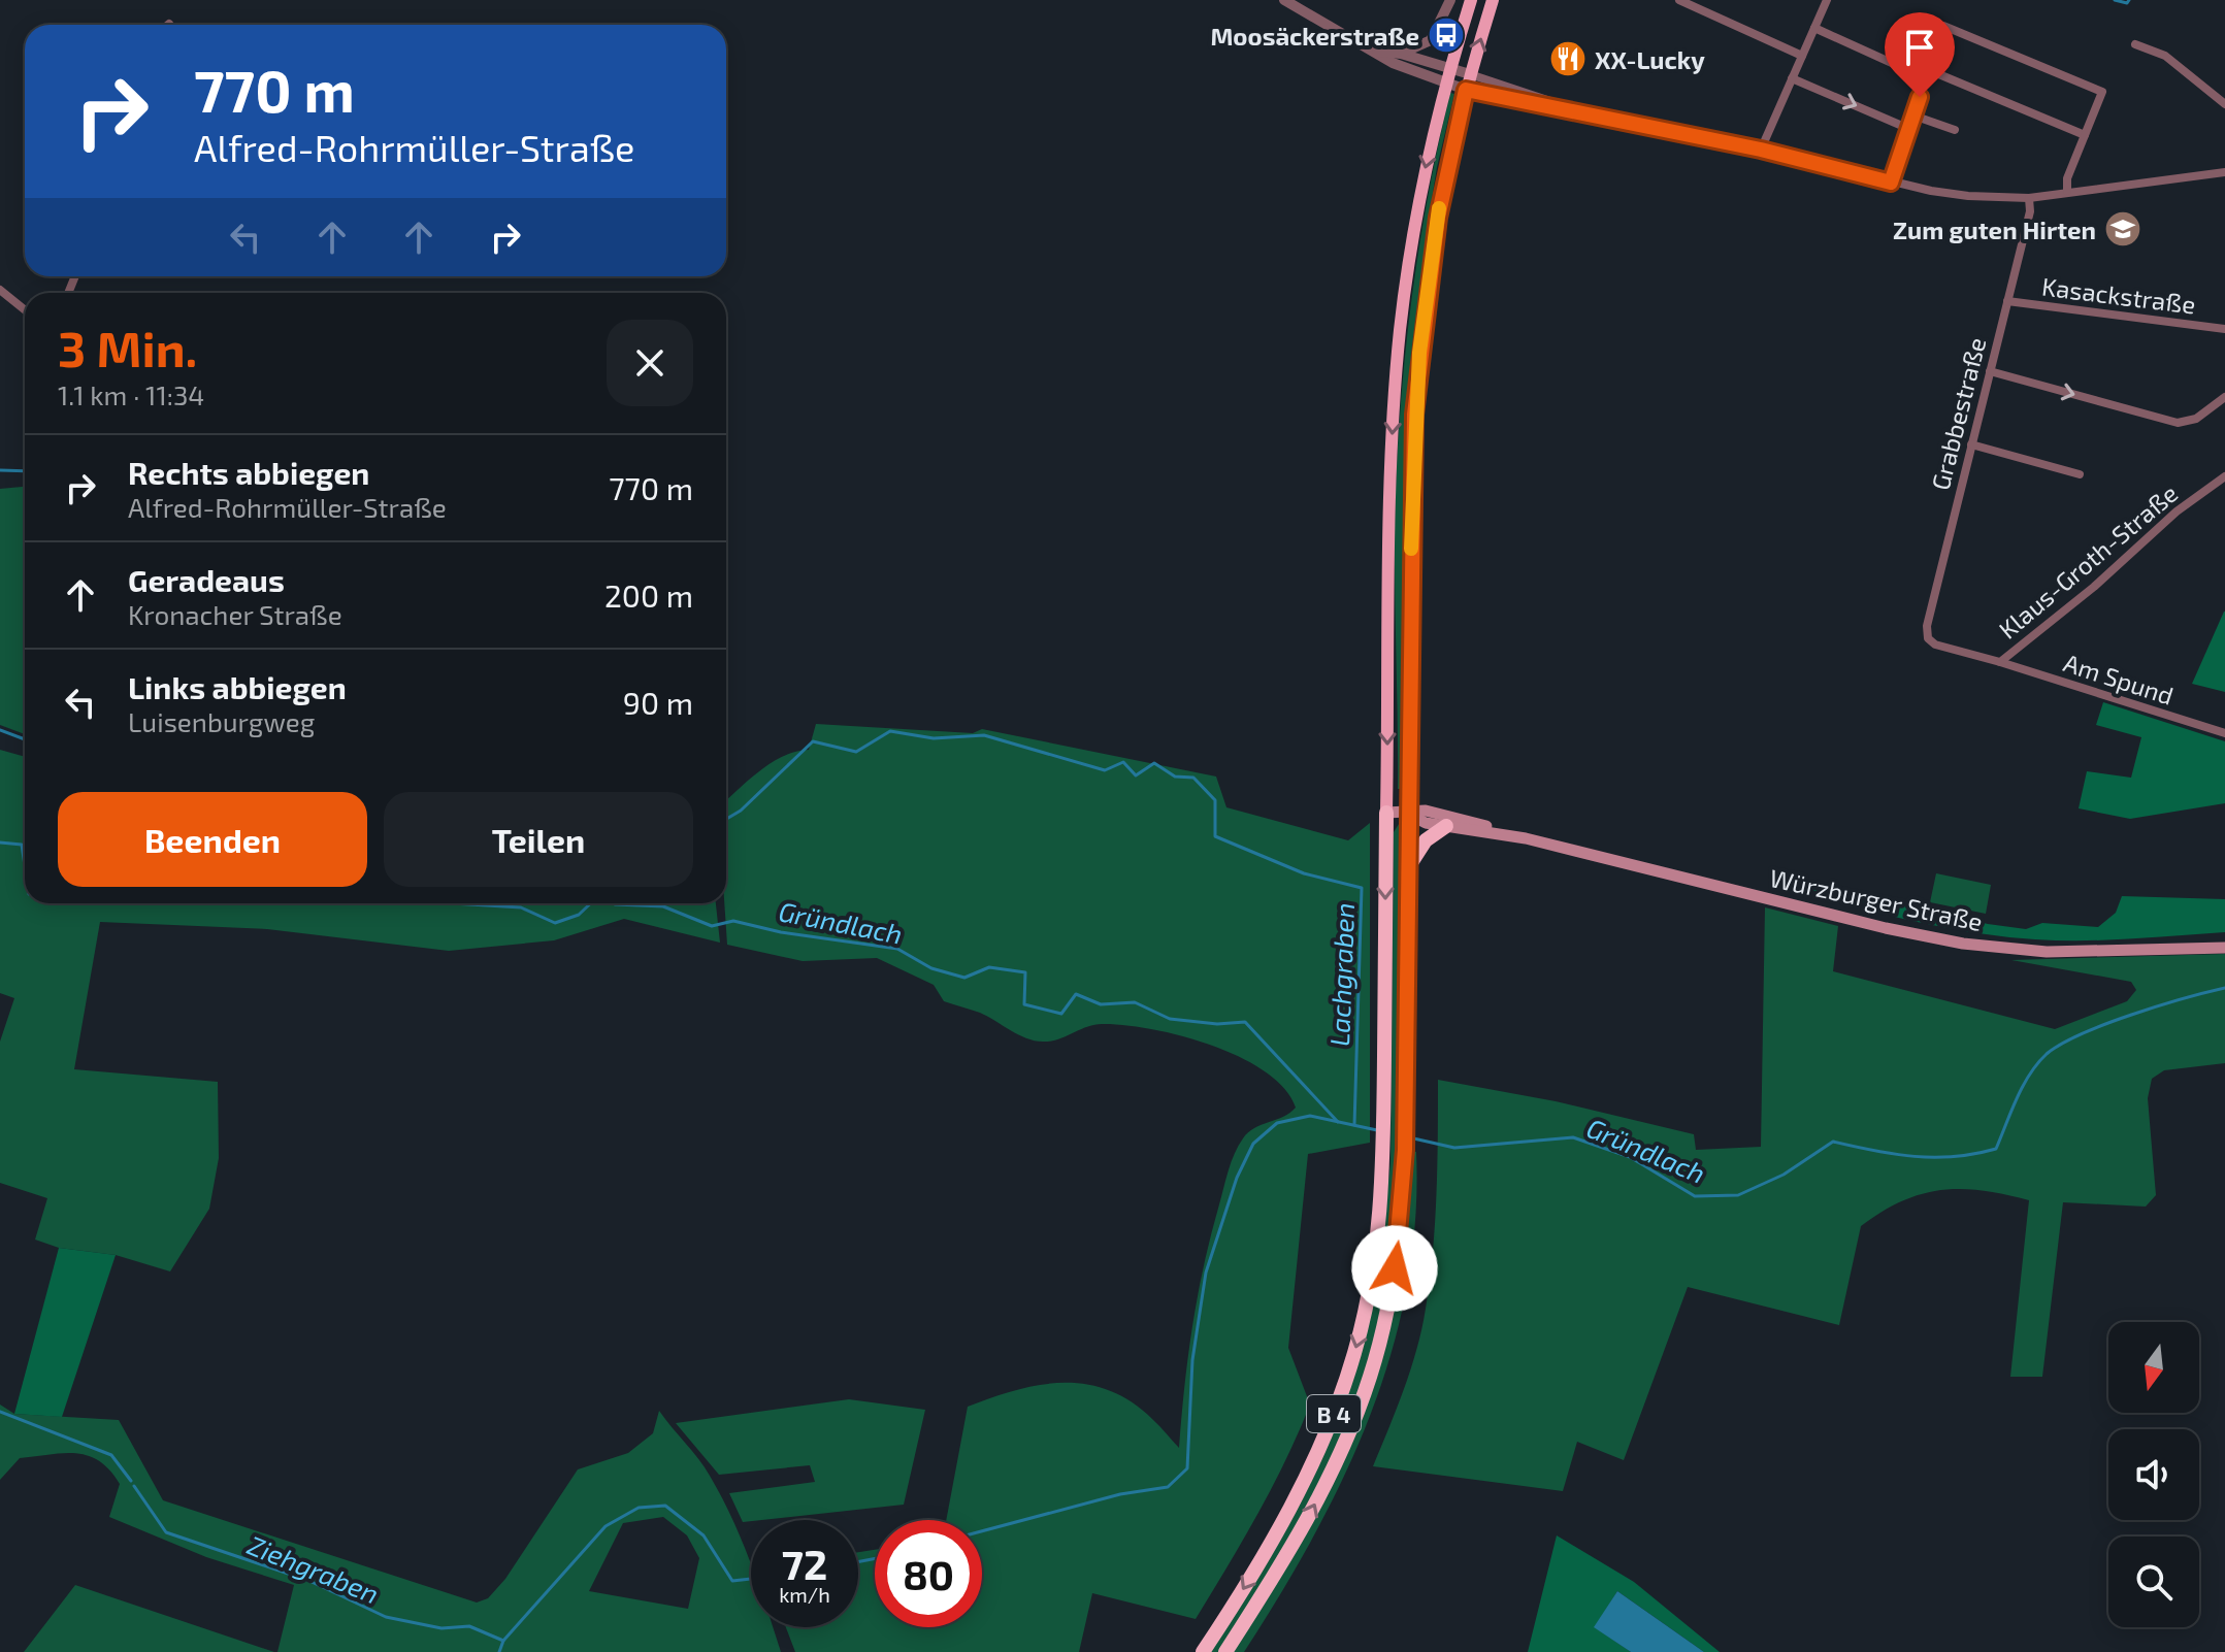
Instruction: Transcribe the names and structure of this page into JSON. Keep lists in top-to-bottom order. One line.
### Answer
{"streets":{"highway":["B 4"],"main road":["Würzburger Straße"],"street":["Kasackstraße","Grabbestraße","Klaus-Groth-Straße","Am Spund"]},"crossings":[["Kasackstraße","Grabbestraße"],["Grabbestraße","Klaus-Groth-Straße"],["Klaus-Groth-Straße","Am Spund"],["Würzburger Straße","B 4"]],"water":["Gründlach","Lachgraben","Ziehgraben"],"places":{"bus stop":["Moosäckerstraße"],"restaurant":["XX-Lucky"],"school or university":["Zum guten Hirten"]},"north":"bottom","page":{"turn":["770 m","Alfred-Rohrmüller-Straße"],"heading":["3 Min.","1.1 km · 11:34"],"list":[{"name":"Rechts abbiegen","note":"Alfred-Rohrmüller-Straße","value":"770 m"},{"name":"Geradeaus","note":"Kronacher Straße","value":"200 m"},{"name":"Links abbiegen","note":"Luisenburgweg","value":"90 m"}],"buttons":["Beenden","Teilen"],"speed":"72 km/h","limit":"80"}}
